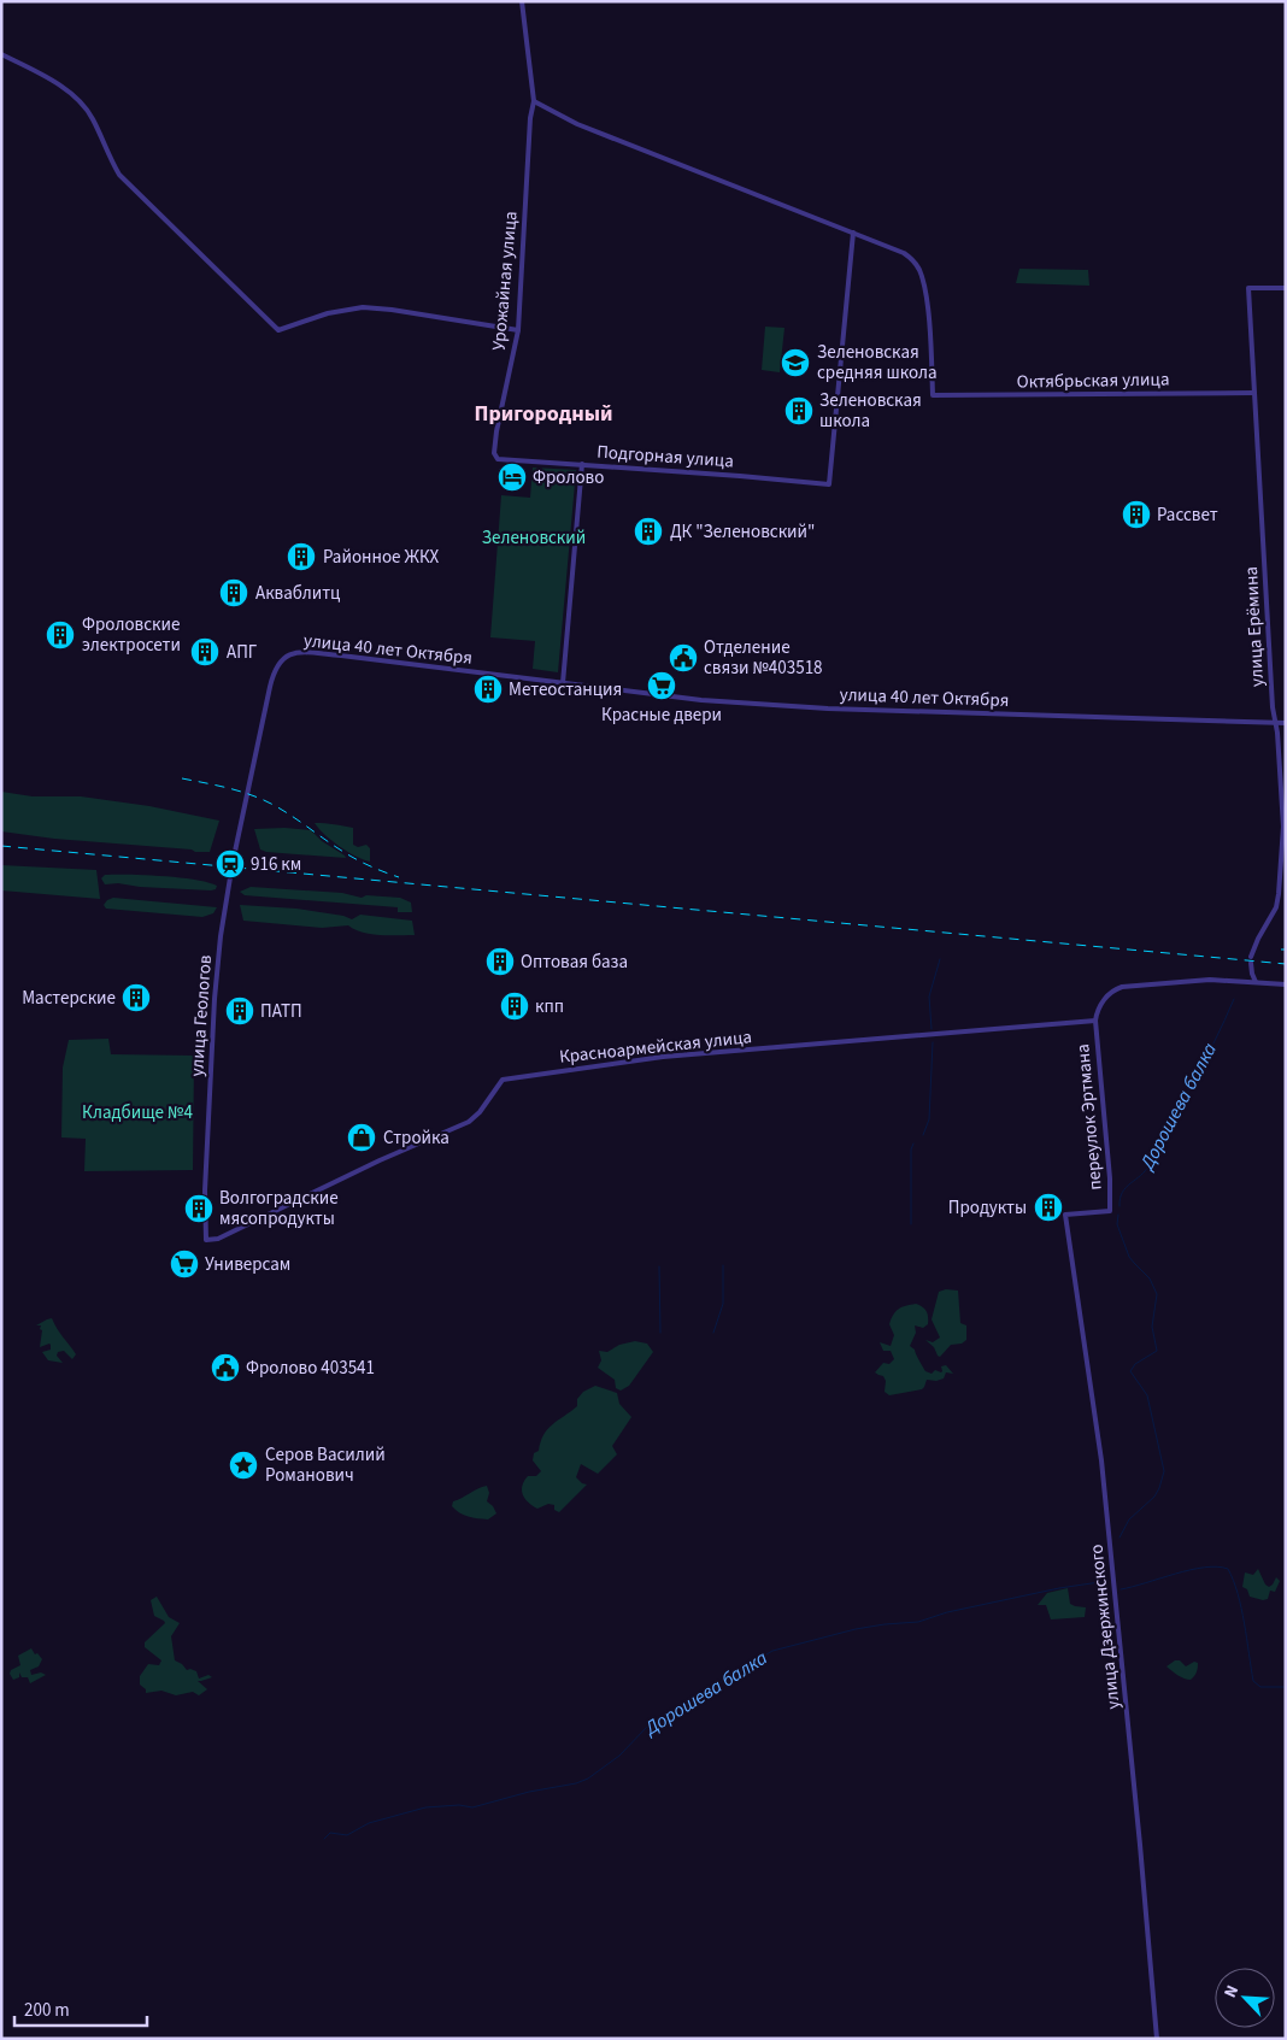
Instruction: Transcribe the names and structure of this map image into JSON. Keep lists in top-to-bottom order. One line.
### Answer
{"streets":{"street":["Урожайная улица","Октябрьская улица","Подгорная улица","улица Ерёмина","улица 40 лет Октября","улица Геологов","Красноармейская улица","переулок Эртмана","улица Дзержинского"]},"crossings":[["Урожайная улица","Подгорная улица"],["Октябрьская улица","Подгорная улица"],["Октябрьская улица","улица Ерёмина"],["улица Ерёмина","улица 40 лет Октября"],["улица 40 лет Октября","улица Геологов"],["улица Геологов","Красноармейская улица"],["Красноармейская улица","переулок Эртмана"],["переулок Эртмана","улица Дзержинского"]],"districts":["Пригородный"],"water":["Дорошева балка"],"parks":["Зеленовский","Кладбище №4"],"places":{"school or university":["Зеленовская средняя школа"],"building":["Зеленовская школа","Рассвет","ДК \"Зеленовский\"","Районное ЖКХ","Акваблитц","Фроловские электросети","АПГ","Метеостанция","Оптовая база","Мастерские","кпп","ПАТП","Продукты","Волгоградские мясопродукты"],"hotel":["Фролово"],"public building":["Отделение связи №403518","Фролово 403541"],"supermarket":["Красные двери","Универсам"],"station":["916 км"],"shop":["Стройка"],"place":["Серов Василий Романович"]},"scale_bar":"200 m","north":"top left"}
